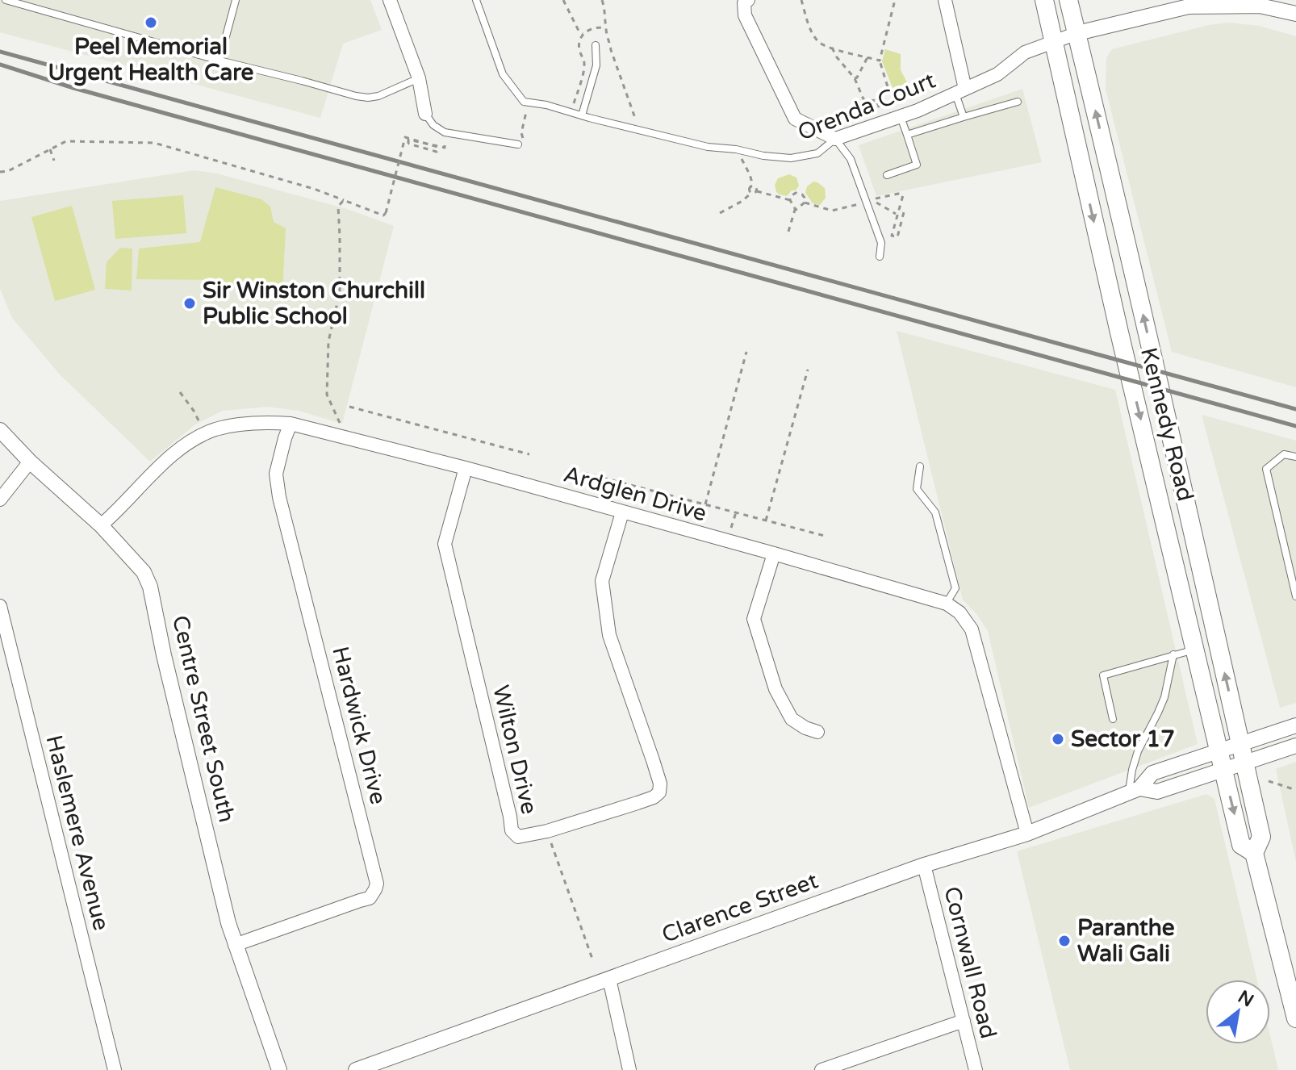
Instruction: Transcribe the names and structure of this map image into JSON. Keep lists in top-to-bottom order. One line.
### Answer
{"streets":{"main road":["Kennedy Road"],"street":["Orenda Court","Ardglen Drive","Centre Street South","Hardwick Drive","Wilton Drive","Haslemere Avenue","Clarence Street","Cornwall Road"]},"crossings":[["Orenda Court","Kennedy Road"],["Kennedy Road","Clarence Street"],["Ardglen Drive","Centre Street South"],["Ardglen Drive","Hardwick Drive"],["Ardglen Drive","Wilton Drive"],["Ardglen Drive","Clarence Street"],["Centre Street South","Hardwick Drive"],["Clarence Street","Cornwall Road"]],"places":["Peel Memorial Urgent Health Care","Sir Winston Churchill Public School","Sector 17","Paranthe Wali Gali"],"north":"top right"}
